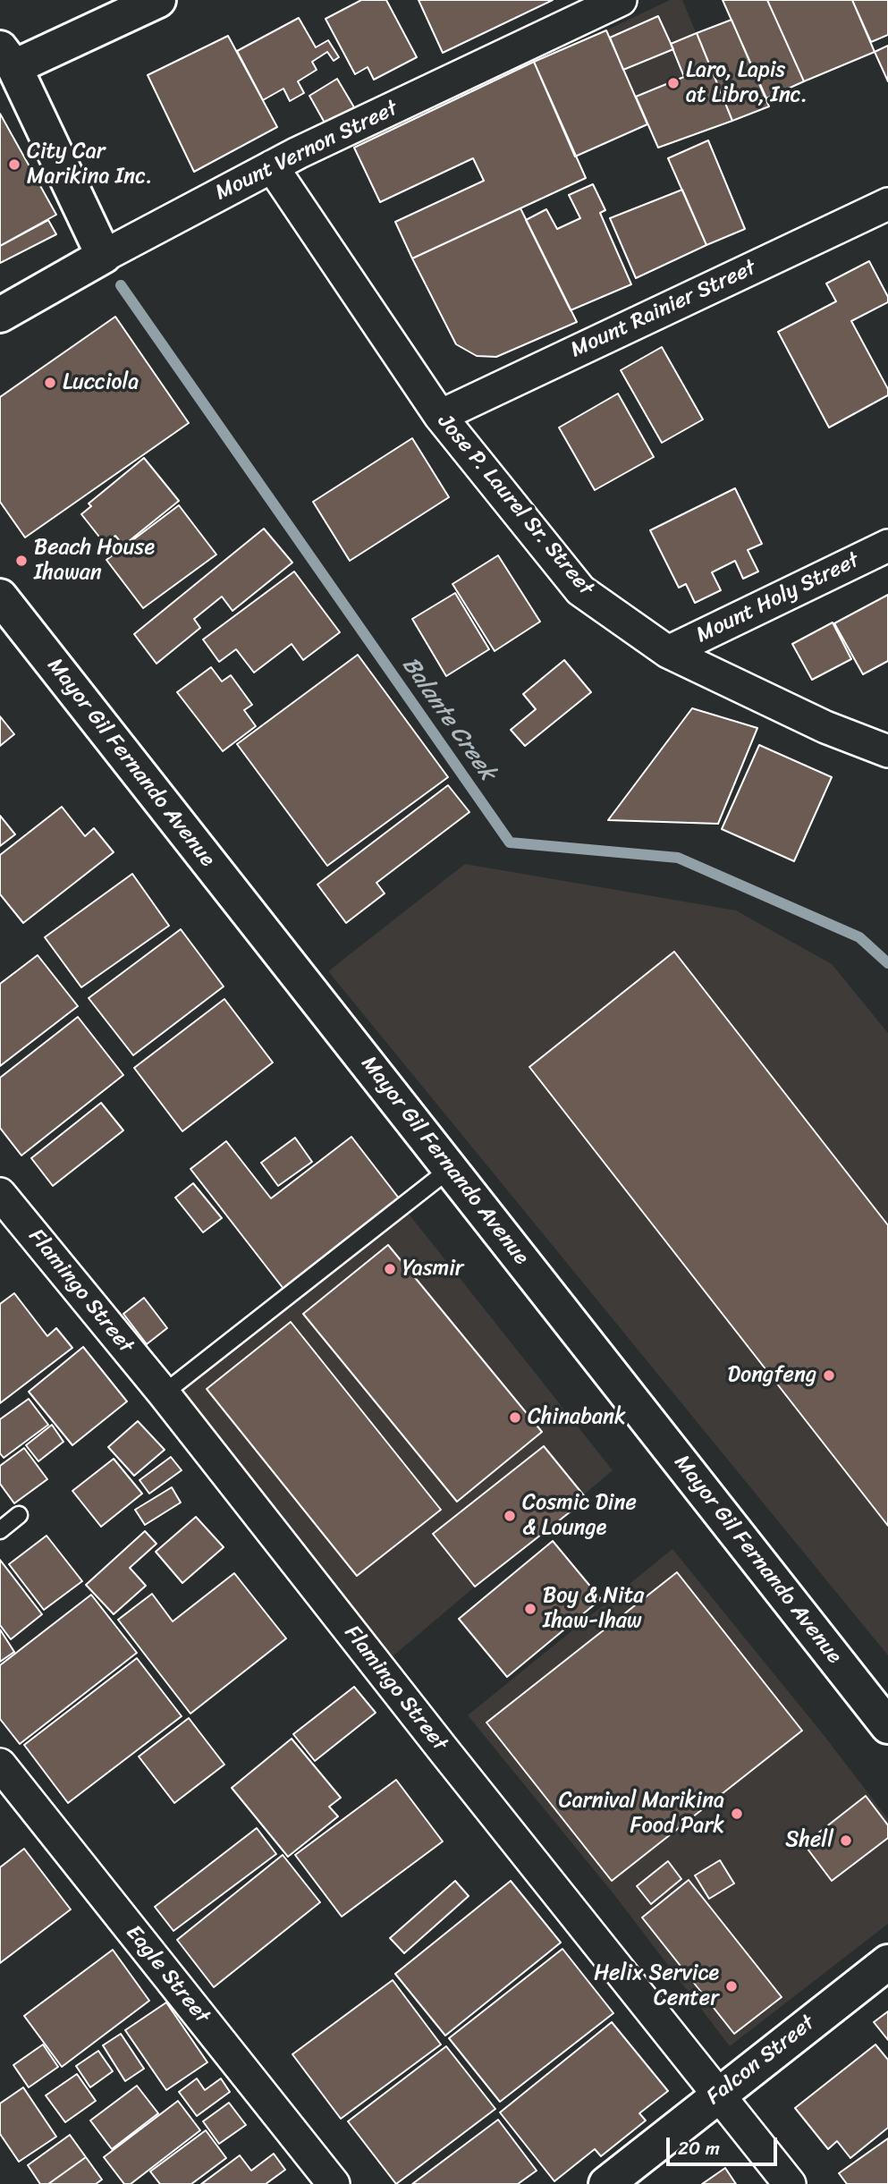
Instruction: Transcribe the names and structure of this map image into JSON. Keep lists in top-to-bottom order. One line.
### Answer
{"streets":{"main road":["Mount Vernon Street","Mayor Gil Fernando Avenue","Falcon Street"],"street":["Mount Rainier Street","Jose P. Laurel Sr. Street","Mount Holy Street","Flamingo Street","Eagle Street"]},"crossings":[["Mount Vernon Street","Jose P. Laurel Sr. Street"],["Mount Rainier Street","Jose P. Laurel Sr. Street"],["Jose P. Laurel Sr. Street","Mount Holy Street"],["Flamingo Street","Falcon Street"]],"water":["Balante Creek"],"places":["Laro, Lapis at Libro, Inc.","City Car Marikina Inc.","Lucciola","Beach House Ihawan","Yasmir","Dongfeng","Chinabank","Cosmic Dine & Lounge","Boy & Nita Ihaw-Ihaw","Carnival Marikina Food Park","Shell","Helix Service Center"],"scale_bar":"20 m"}
